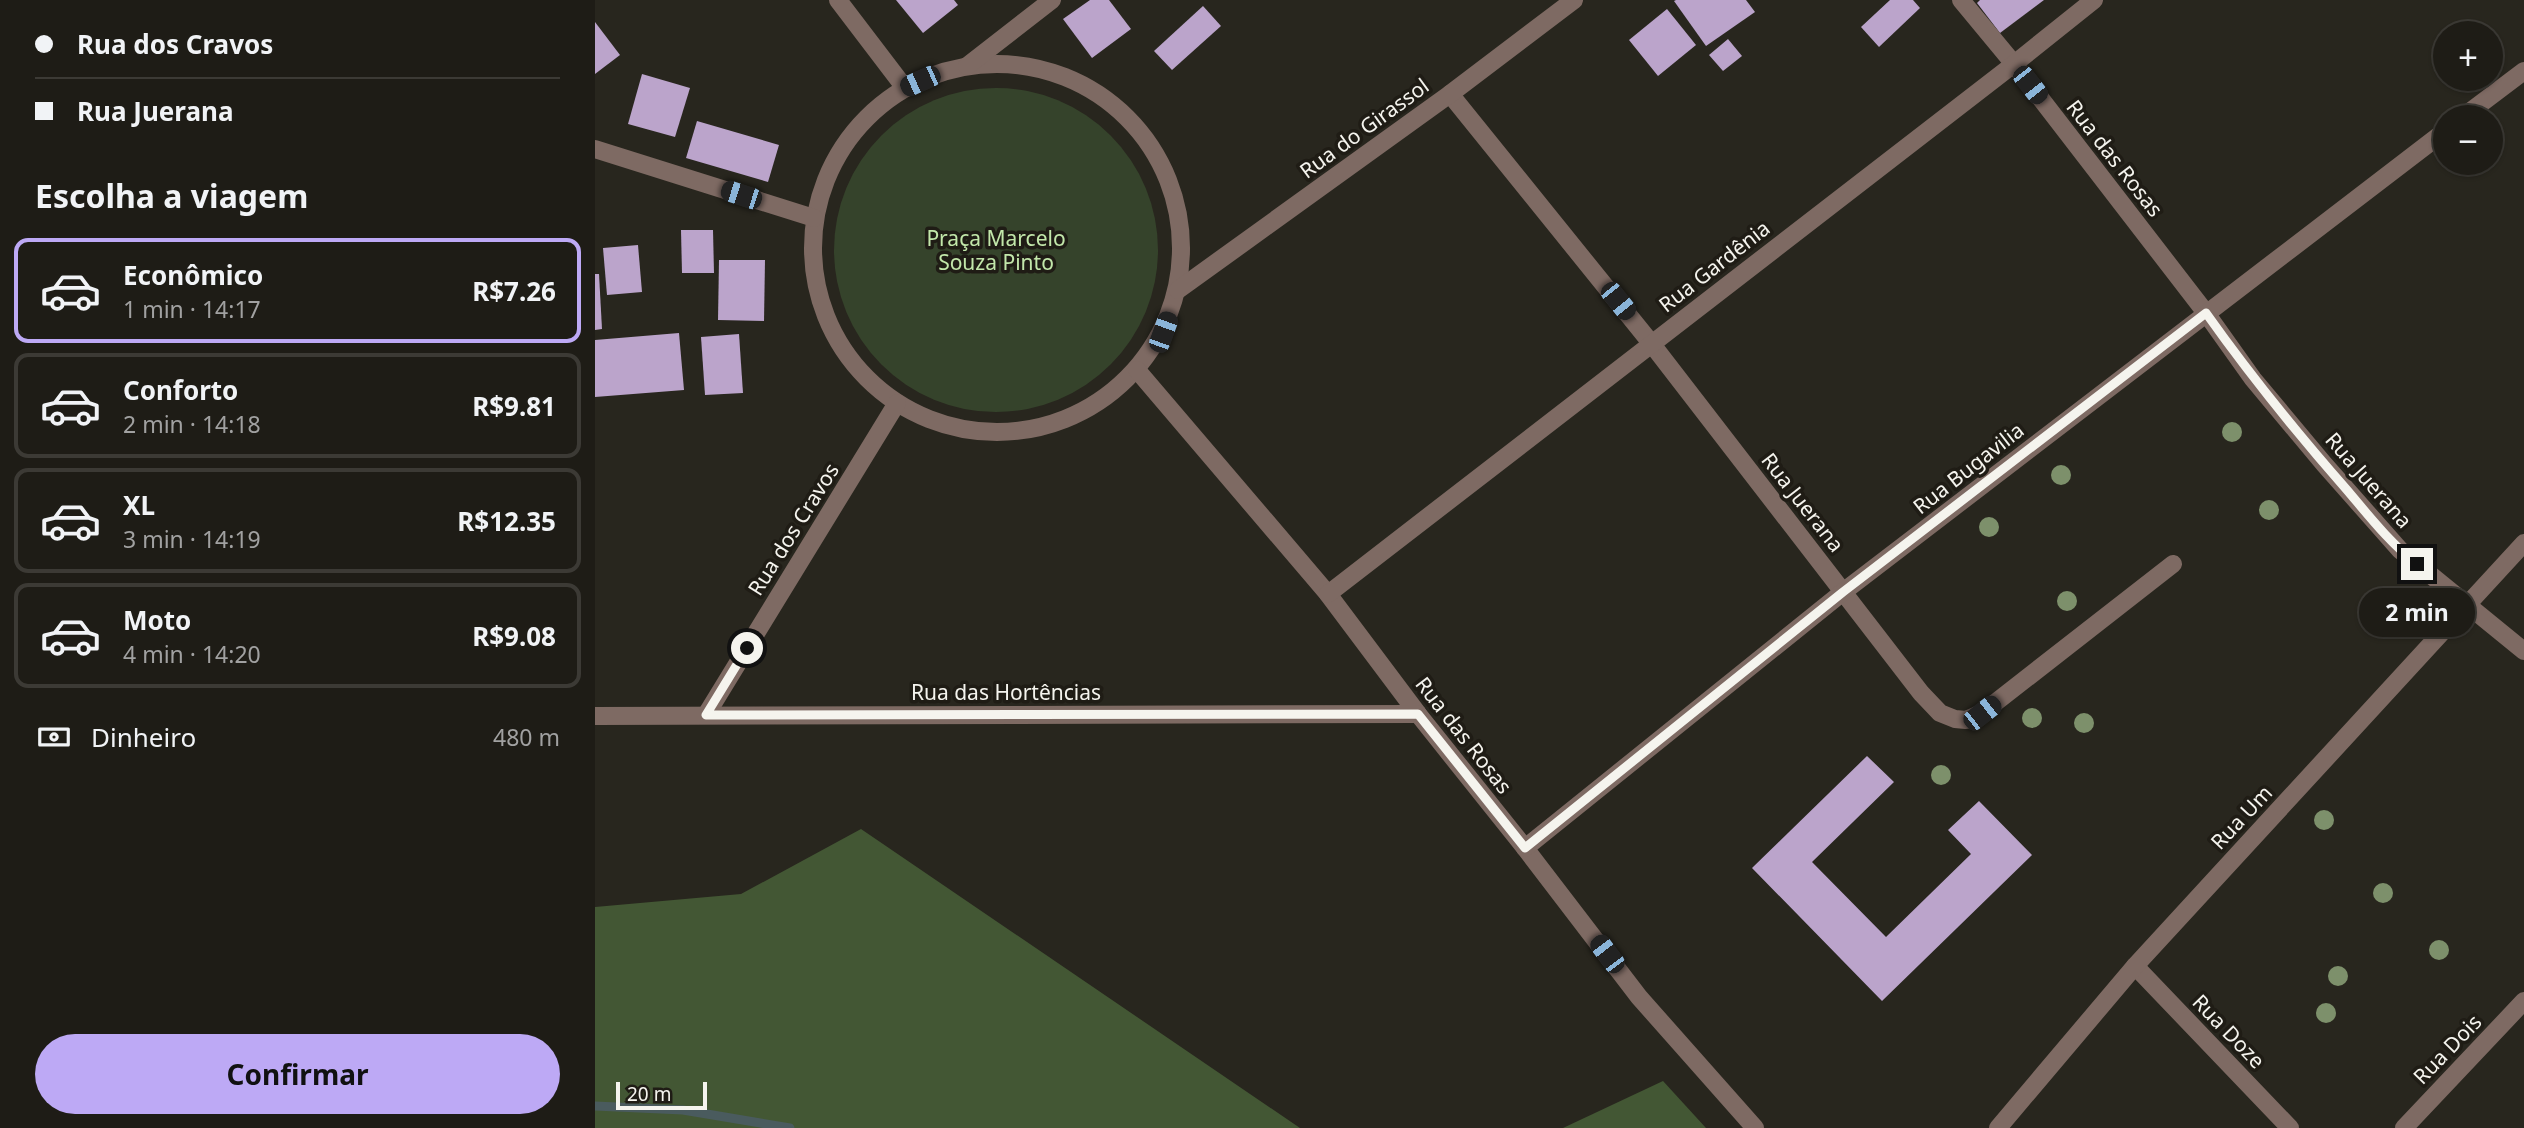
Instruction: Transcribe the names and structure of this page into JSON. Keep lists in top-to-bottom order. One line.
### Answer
{"streets":{"street":["Rua do Girassol","Rua das Rosas","Rua Gardênia","Rua Bugavilia","Rua Juerana","Rua dos Cravos","Rua das Hortências","Rua Um","Rua Doze","Rua Dois"]},"crossings":[["Rua do Girassol","Rua Juerana"],["Rua das Rosas","Rua Gardênia"],["Rua das Rosas","Rua Bugavilia"],["Rua das Rosas","Rua Juerana"],["Rua das Rosas","Rua das Hortências"],["Rua Gardênia","Rua Juerana"],["Rua Bugavilia","Rua Juerana"],["Rua Juerana","Rua Um"],["Rua dos Cravos","Rua das Hortências"],["Rua Um","Rua Doze"]],"parks":["Praça Marcelo Souza Pinto"],"scale_bar":"20 m","page":{"banner":["Rua dos Cravos","Rua Juerana"],"map_buttons":["+","−"],"heading":"Escolha a viagem","list":[{"name":"Econômico","note":"1 min · 14:17","value":"R$7.26"},{"name":"Conforto","note":"2 min · 14:18","value":"R$9.81"},{"name":"XL","note":"3 min · 14:19","value":"R$12.35"},{"name":"Moto","note":"4 min · 14:20","value":"R$9.08"}],"bubble":"2 min","pay":["Dinheiro","480 m"],"buttons":"Confirmar","scale":"20 m"}}
